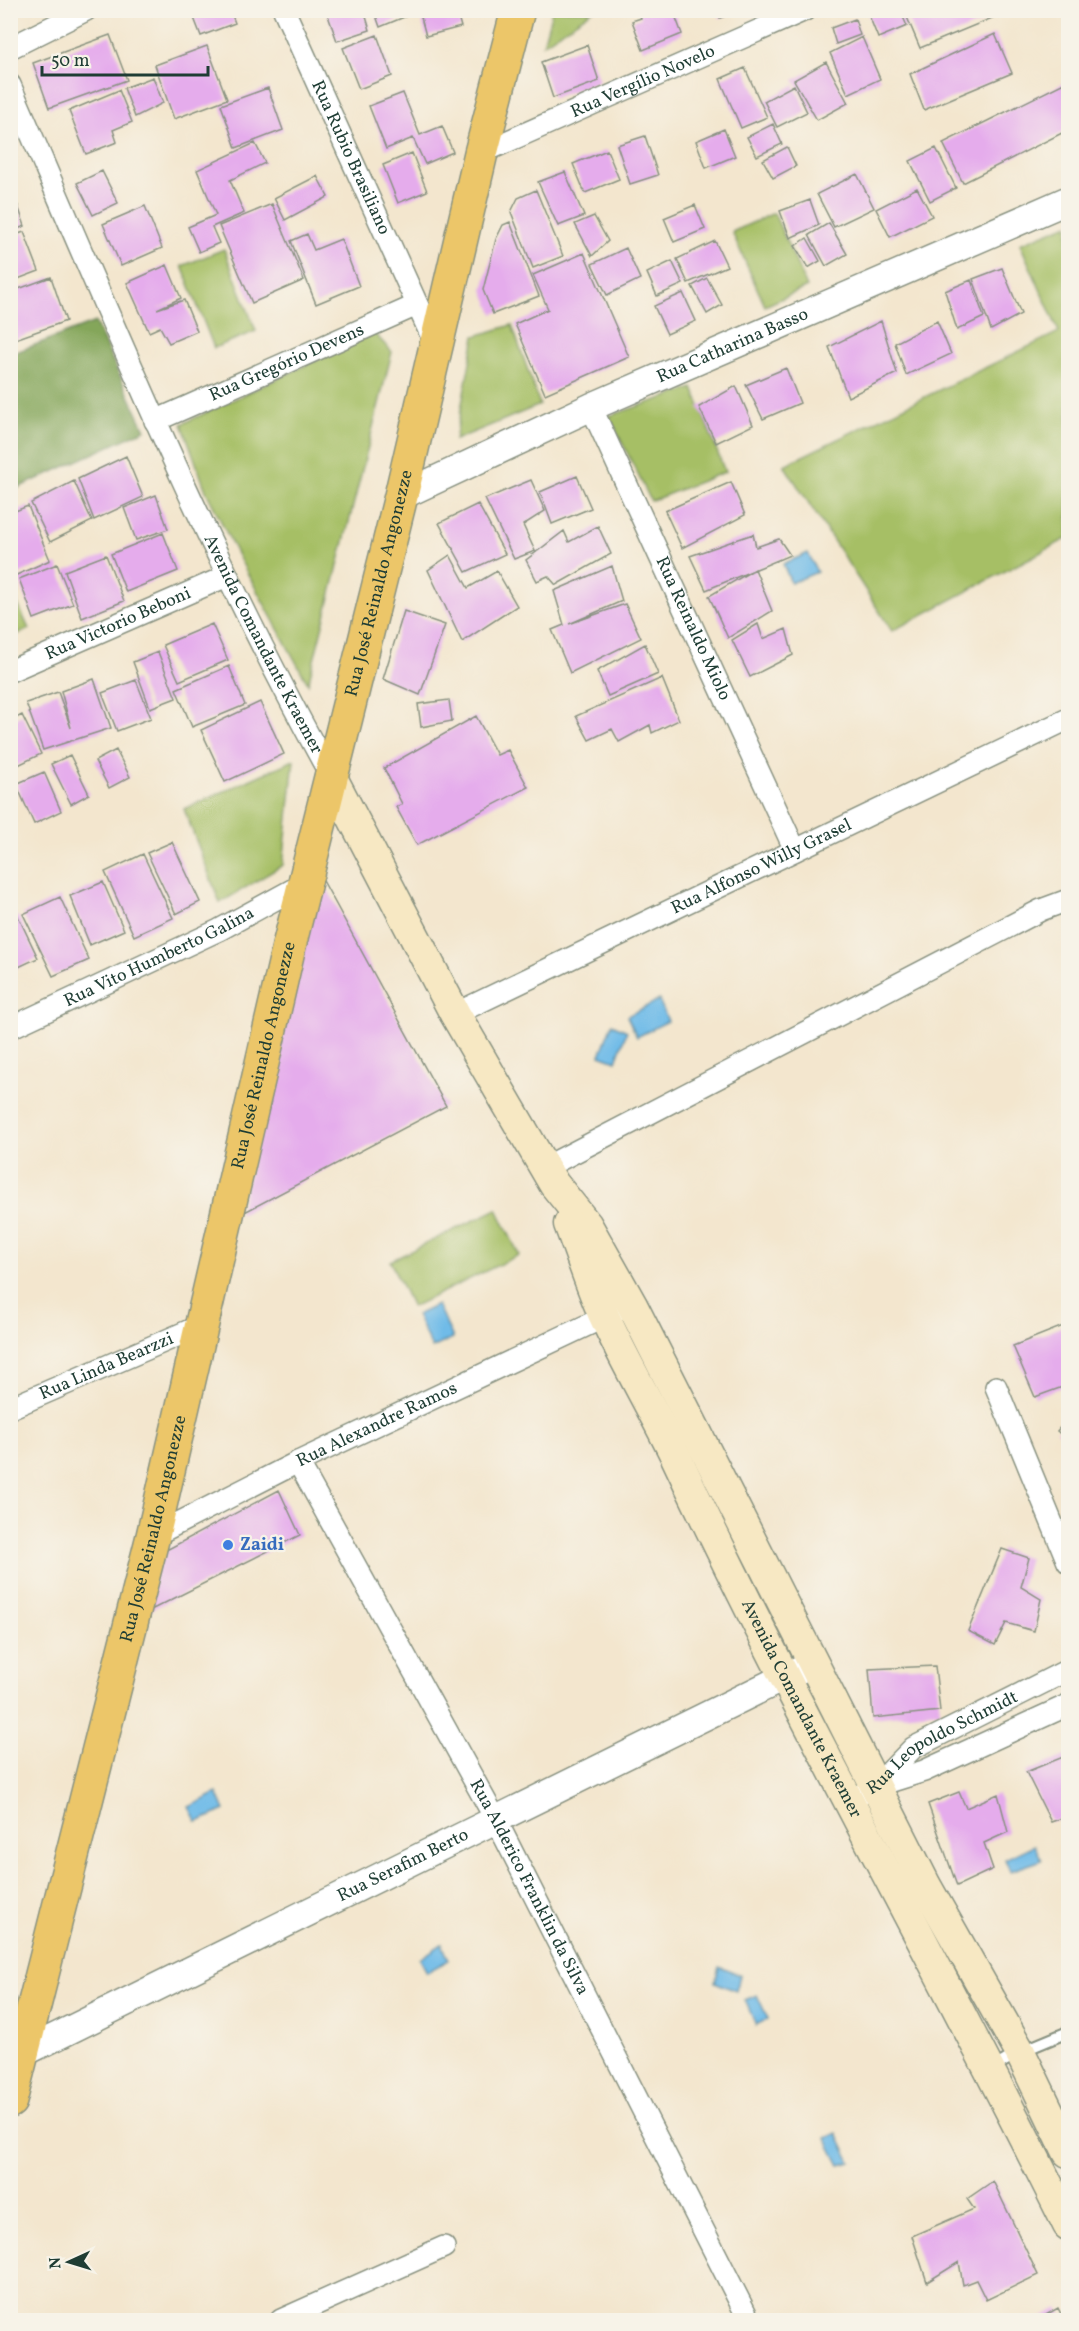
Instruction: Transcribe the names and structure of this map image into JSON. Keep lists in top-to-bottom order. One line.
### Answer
{"streets":{"main road":["Rua José Reinaldo Angonezze","Avenida Comandante Kraemer"],"street":["Rua Vergílio Novelo","Rua Rubio Brasiliano","Rua Catharina Basso","Rua Gregório Devens","Rua Victorio Beboni","Rua Reinaldo Miolo","Rua Alfonso Willy Grasel","Rua Vito Humberto Galina","Rua Linda Bearzzi","Rua Alexandre Ramos","Rua Leopoldo Schmidt","Rua Serafim Berto","Rua Alderico Franklin da Silva"]},"crossings":[["Rua Vergílio Novelo","Rua José Reinaldo Angonezze"],["Rua Rubio Brasiliano","Rua Gregório Devens"],["Rua Rubio Brasiliano","Rua José Reinaldo Angonezze"],["Rua Catharina Basso","Rua José Reinaldo Angonezze"],["Rua Catharina Basso","Rua Reinaldo Miolo"],["Rua Gregório Devens","Avenida Comandante Kraemer"],["Rua José Reinaldo Angonezze","Avenida Comandante Kraemer"],["Rua José Reinaldo Angonezze","Rua Vito Humberto Galina"],["Rua José Reinaldo Angonezze","Rua Linda Bearzzi"],["Rua José Reinaldo Angonezze","Rua Alexandre Ramos"],["Rua José Reinaldo Angonezze","Rua Serafim Berto"],["Rua Victorio Beboni","Avenida Comandante Kraemer"],["Rua Reinaldo Miolo","Rua Alfonso Willy Grasel"],["Avenida Comandante Kraemer","Rua Alfonso Willy Grasel"],["Avenida Comandante Kraemer","Rua Alexandre Ramos"],["Avenida Comandante Kraemer","Rua Leopoldo Schmidt"],["Avenida Comandante Kraemer","Rua Serafim Berto"],["Rua Alexandre Ramos","Rua Alderico Franklin da Silva"],["Rua Serafim Berto","Rua Alderico Franklin da Silva"]],"places":["Zaidi"],"scale_bar":"50 m","north":"left"}
